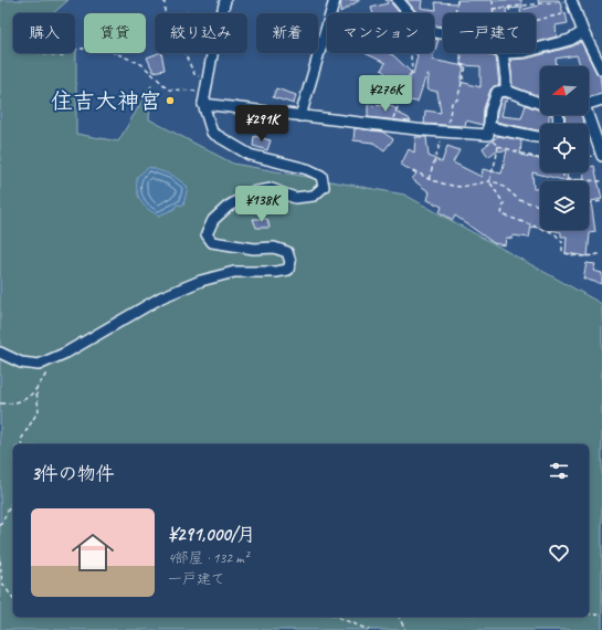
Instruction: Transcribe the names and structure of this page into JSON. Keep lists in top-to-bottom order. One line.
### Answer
{"places":["住吉大神宮"],"north":"left","page":{"chip":["購入","賃貸","絞り込み","新着","マンション","一戸建て"],"price":["¥276K","¥291K","¥138K"],"heading":"3件の物件","list":[{"name":"¥291,000/月","note":"4部屋 · 132 m² · 一戸建て"}]}}
